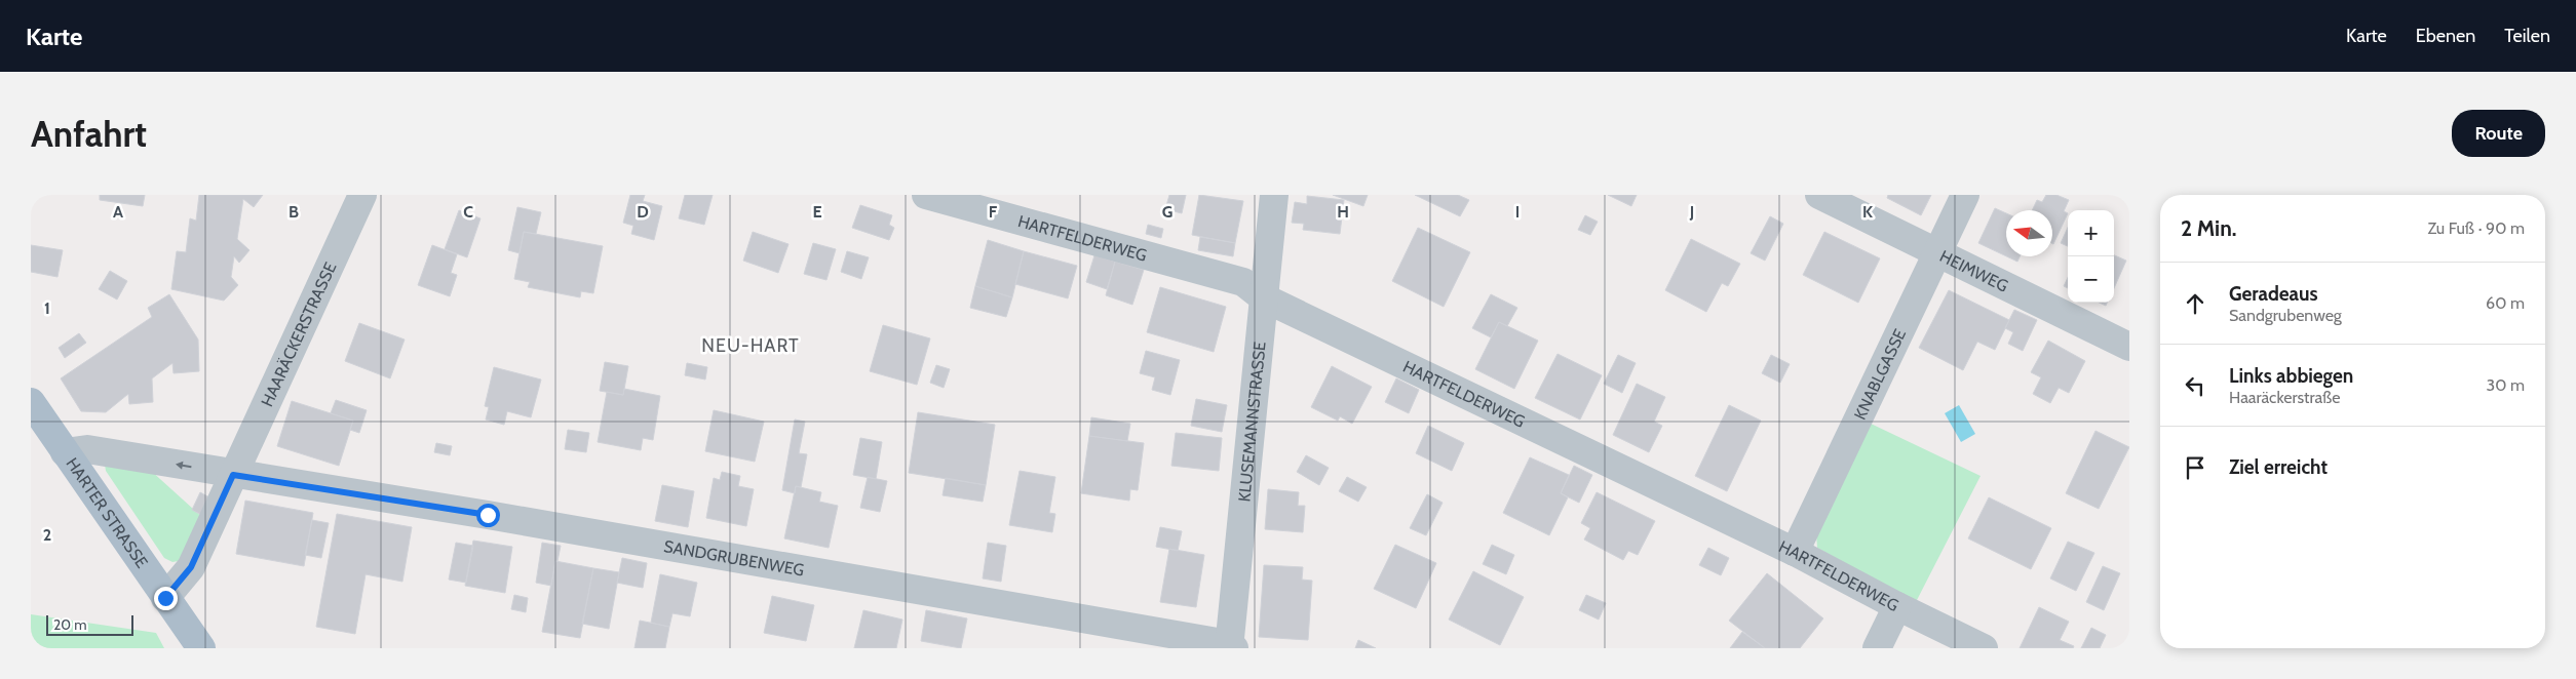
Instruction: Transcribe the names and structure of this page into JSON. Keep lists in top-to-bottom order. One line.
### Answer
{"streets":{"main road":["HARTER STRASSE"],"street":["HARTFELDERWEG","HEIMWEG","HAARÄCKERSTRASSE","KNABLGASSE","KLUSEMANNSTRASSE","SANDGRUBENWEG"]},"crossings":[["HARTFELDERWEG","KNABLGASSE"],["HARTFELDERWEG","KLUSEMANNSTRASSE"],["HEIMWEG","KNABLGASSE"],["HAARÄCKERSTRASSE","HARTER STRASSE"],["HAARÄCKERSTRASSE","SANDGRUBENWEG"],["KLUSEMANNSTRASSE","SANDGRUBENWEG"]],"districts":["NEU-HART"],"scale_bar":"20 m","north":"left","page":{"header":"Karte","nav":["Karte","Ebenen","Teilen"],"buttons":"Route","title":"Anfahrt","heading":["2 Min.","Zu Fuß · 90 m"],"map_buttons":["+","−"],"list":[["Geradeaus","Sandgrubenweg","60 m"],["Links abbiegen","Haaräckerstraße","30 m"],"Ziel erreicht"],"scale":"20 m"},"grid":{"columns":["A","B","C","D","E","F","G","H","I","J","K"],"rows":["1","2"]}}
